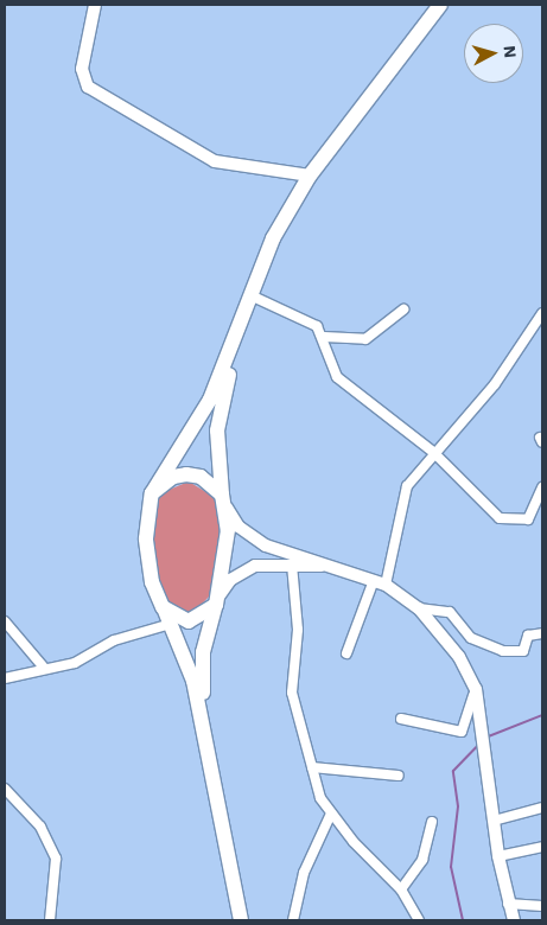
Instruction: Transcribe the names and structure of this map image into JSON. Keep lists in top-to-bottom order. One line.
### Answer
{"north":"right"}
